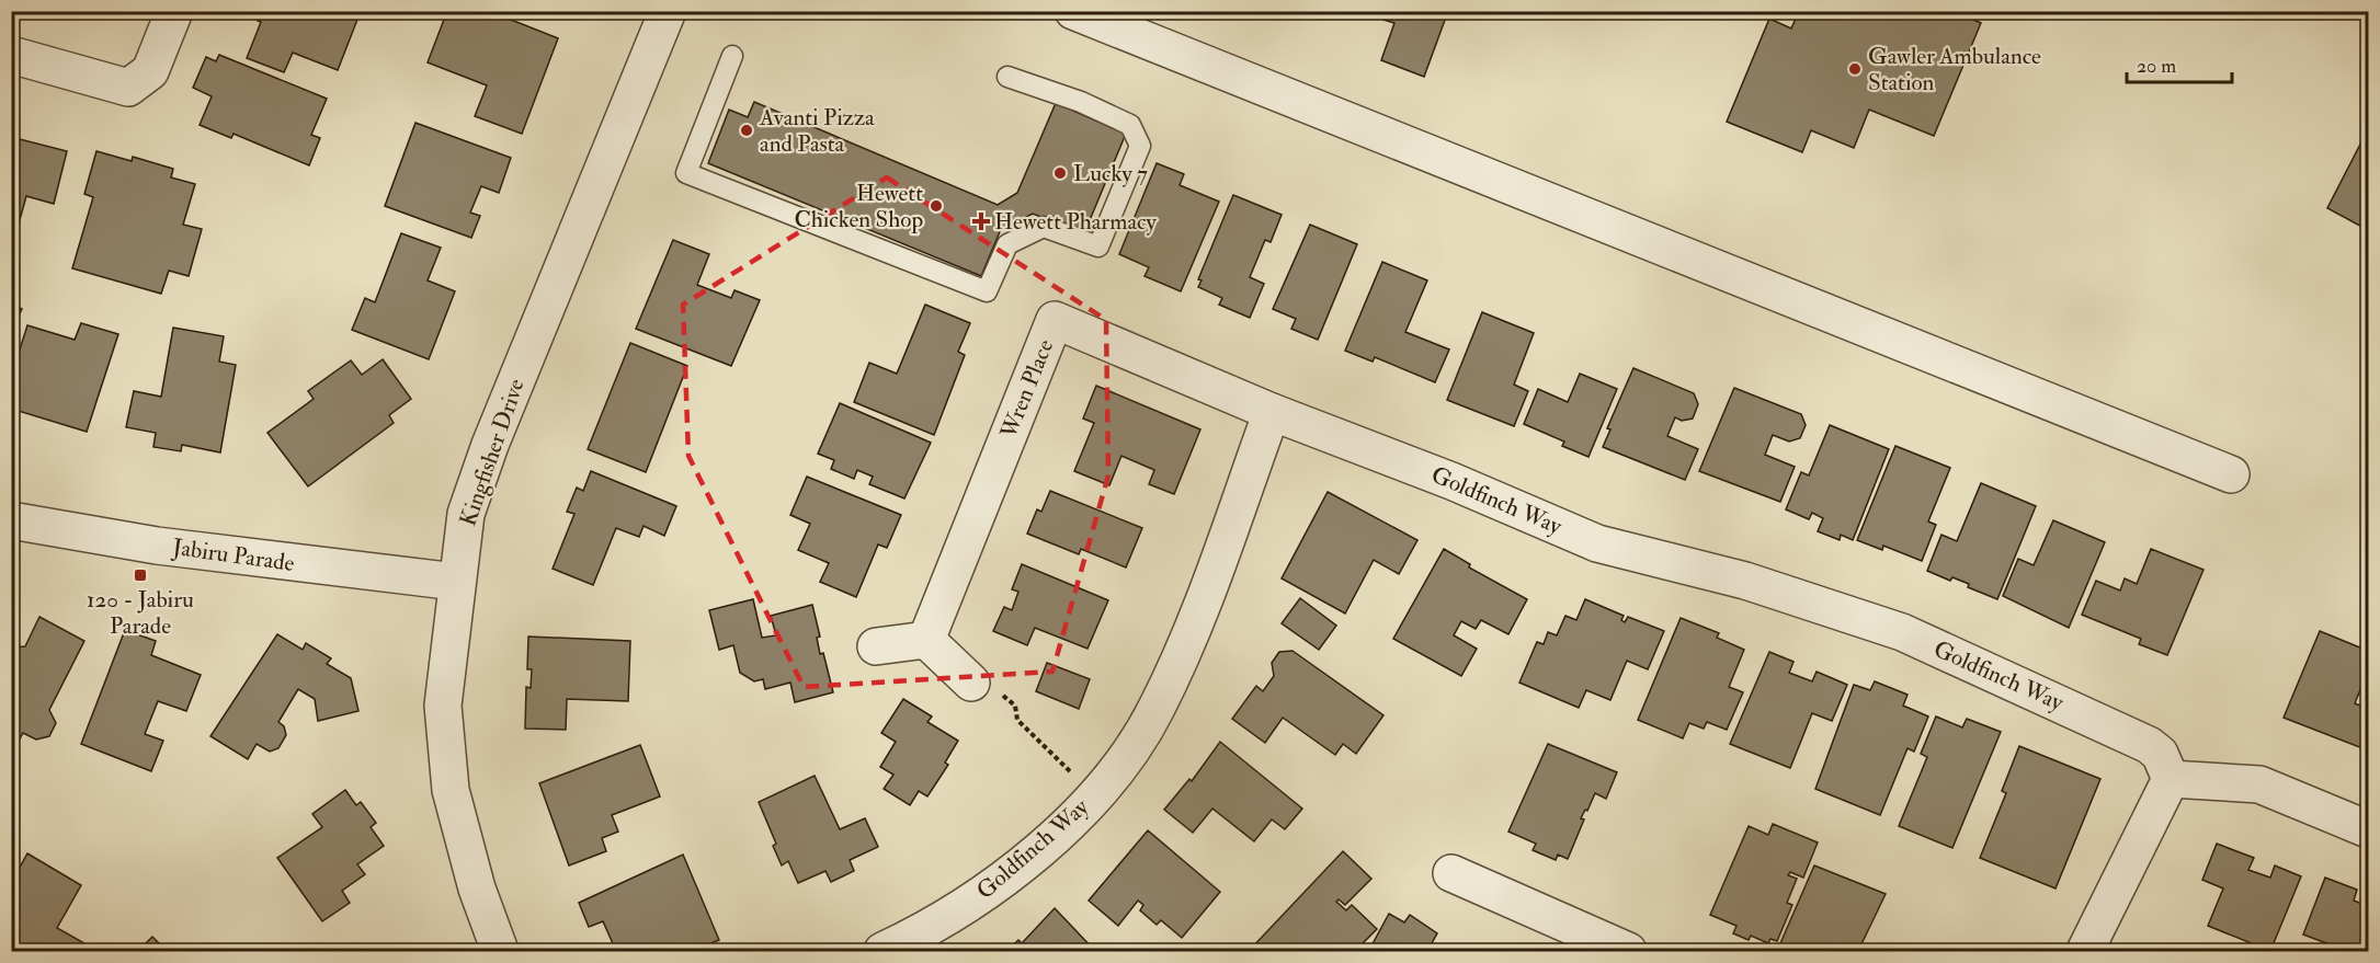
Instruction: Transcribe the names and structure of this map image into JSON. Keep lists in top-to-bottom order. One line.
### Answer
{"streets":{"street":["Wren Place","Kingfisher Drive","Goldfinch Way","Jabiru Parade"]},"crossings":[["Wren Place","Goldfinch Way"],["Kingfisher Drive","Jabiru Parade"]],"places":{"other":["Gawler Ambulance Station","Avanti Pizza and Pasta","Lucky 7","Hewett Chicken Shop"],"health":["Hewett Pharmacy"],"transit":["120 - Jabiru Parade"]},"scale_bar":"20 m"}
